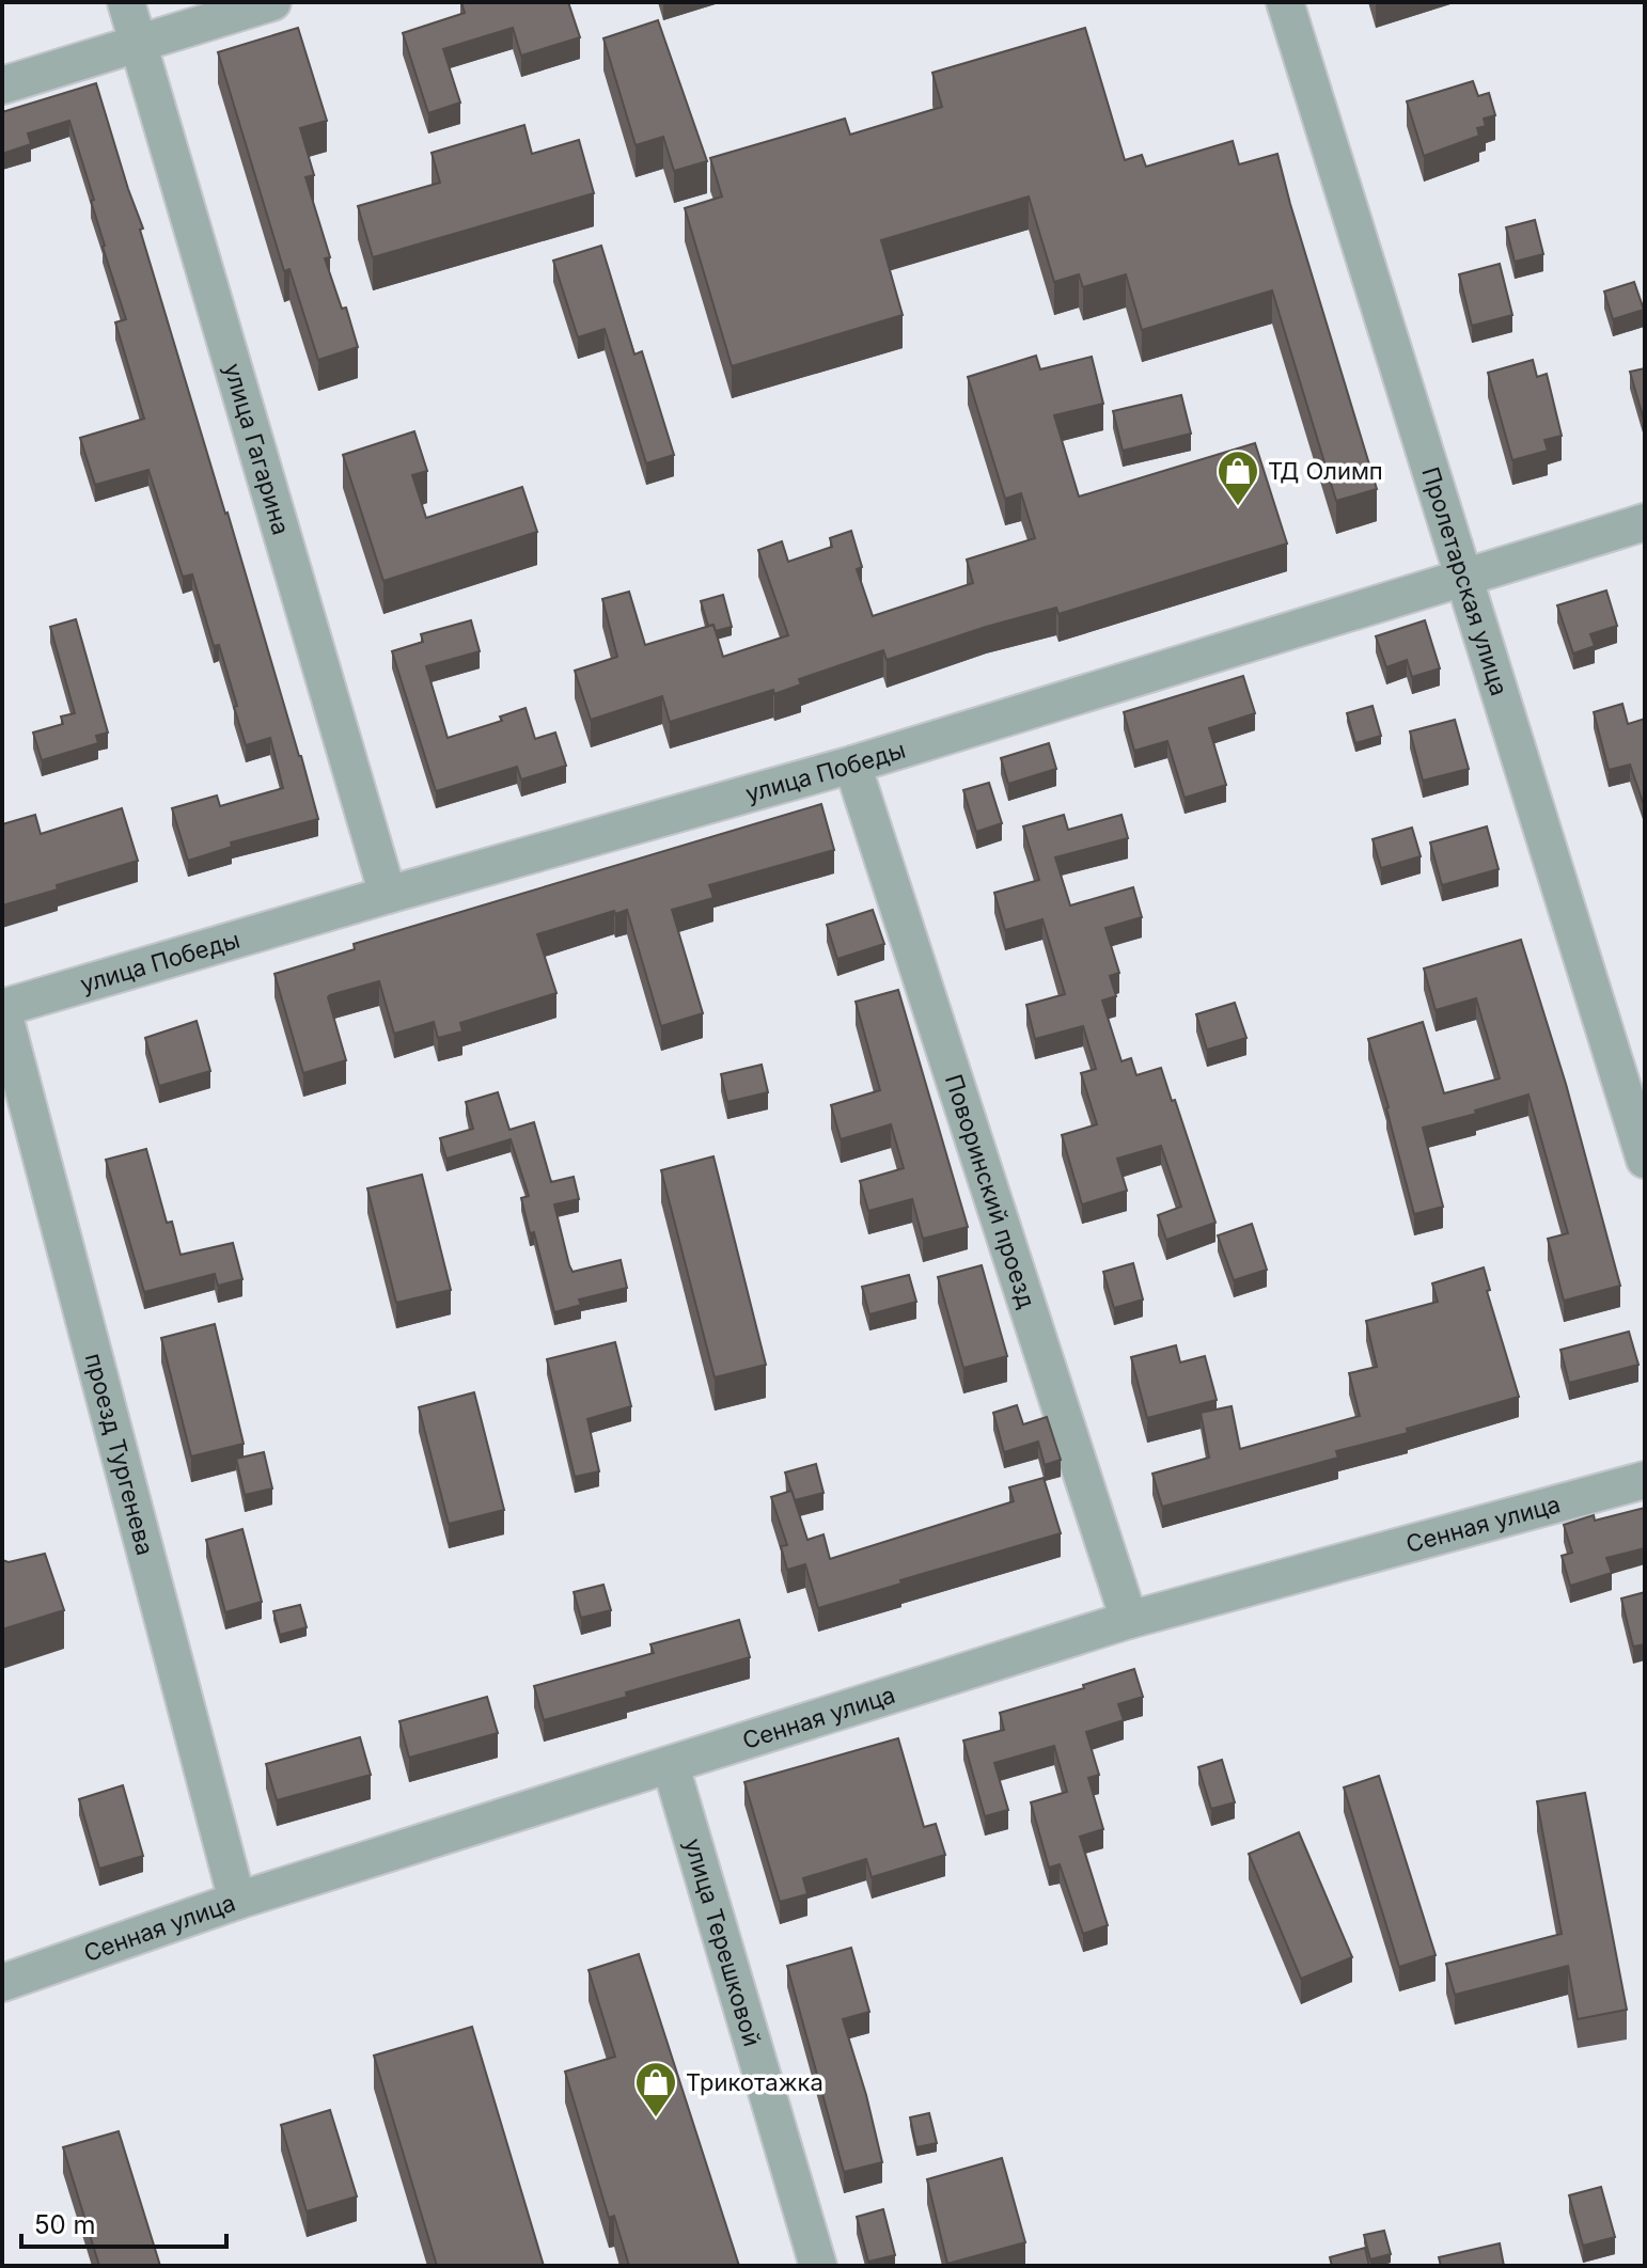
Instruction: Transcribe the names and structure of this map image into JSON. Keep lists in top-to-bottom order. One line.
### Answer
{"streets":{"street":["улица Гагарина","Пролетарская улица","улица Победы","Поворинский проезд","проезд Тургенева","Сенная улица","улица Терешковой"]},"crossings":[["улица Гагарина","улица Победы"],["Пролетарская улица","улица Победы"],["улица Победы","Поворинский проезд"],["улица Победы","проезд Тургенева"],["Поворинский проезд","Сенная улица"],["проезд Тургенева","Сенная улица"],["Сенная улица","улица Терешковой"]],"places":{"shop":["ТД Олимп","Трикотажка"]},"scale_bar":"50 m"}
